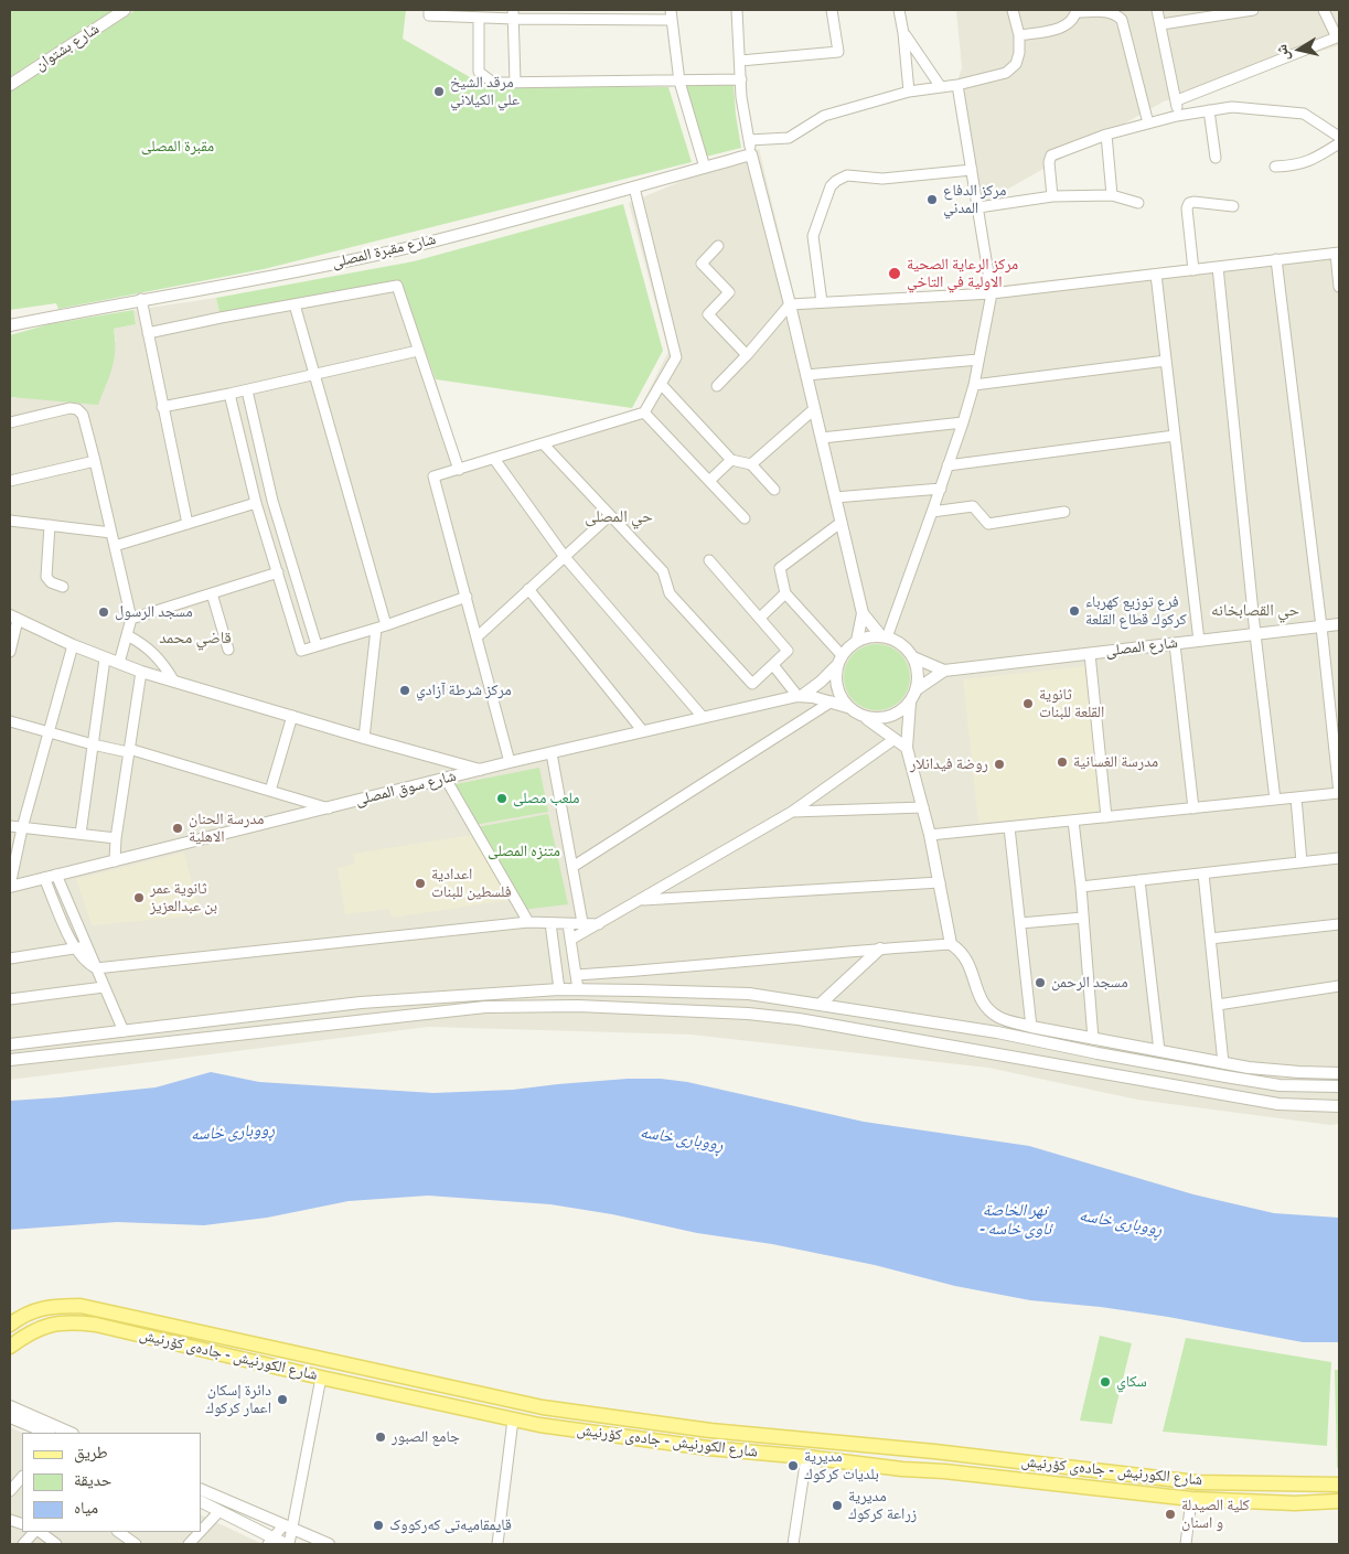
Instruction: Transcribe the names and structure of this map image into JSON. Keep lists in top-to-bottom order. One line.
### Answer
{"streets":{"main road":["شارع الكورنيش - جادەی کۆرنیش"],"street":["شارع بشتوان","شارع مقبرة المصلى","شارع المصلى","شارع سوق المصلى"]},"crossings":[["شارع المصلى","شارع سوق المصلى"]],"districts":["حي المصلى","حي القصابخانه","قاضي محمد"],"water":["ڕووباری خاسە","نهر الخاصة - ئاوی خاسە"],"parks":["مقبرة المصلى","متنزه المصلى"],"places":["مرقد الشيخ علي الكيلاني","مركز الدفاع المدني","مركز الرعاية الصحية الاولية في التاخي","فرع توزيع كهرباء كركوك قطاع القلعة","مسجد الرسول","مركز شرطة آزادي","ثانوية القلعة للبنات","مدرسة الغسانية","روضة فيدانلار","ملعب مصلى","مدرسة الحنان الاهلية","اعدادية فلسطين للبنات","ثانوية عمر بن عبدالعزيز","مسجد الرحمن","سكاي","دائرة إسكان اعمار كركوك","جامع الصبور","مديرية بلديات كركوك","مديرية زراعة كركوك","كلية الصيدلة و اسنان","قایمقامیەتی کەرکووک"],"legend":["طريق","حديقة","مياه"],"north":"left"}
